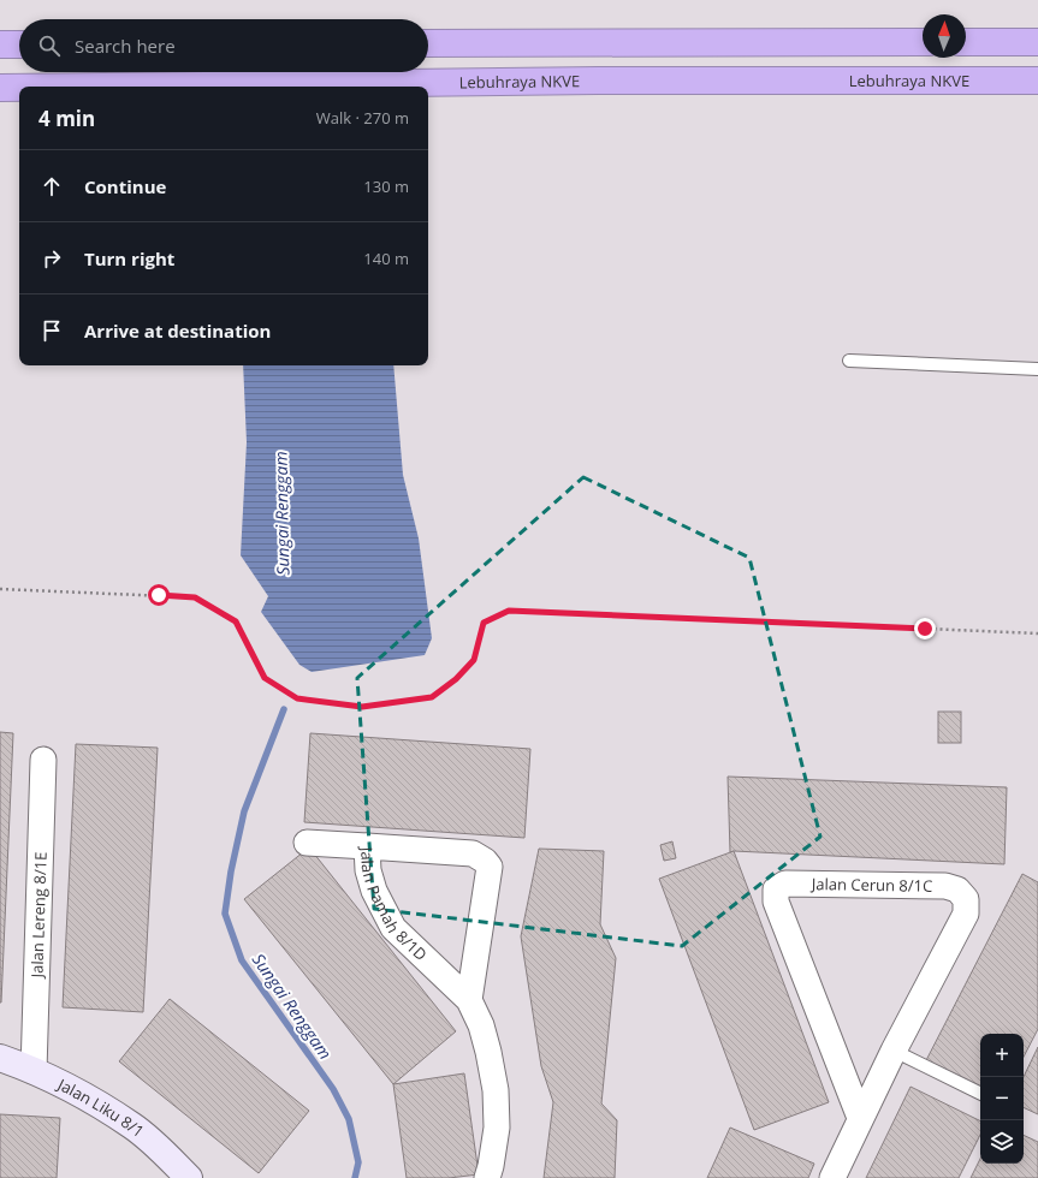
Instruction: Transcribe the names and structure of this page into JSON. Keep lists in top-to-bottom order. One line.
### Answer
{"streets":{"highway":["Lebuhraya NKVE"],"street":["Jalan Cerun 8/1C","Jalan Pamah 8/1D","Jalan Lereng 8/1E","Jalan Liku 8/1"]},"crossings":[["Jalan Lereng 8/1E","Jalan Liku 8/1"]],"water":["Sungai Renggam"],"north":"top","page":{"search":"Search here","heading":["4 min","Walk · 270 m"],"list":[["Continue","130 m"],["Turn right","140 m"],"Arrive at destination"],"map_buttons":["+","−"]}}
